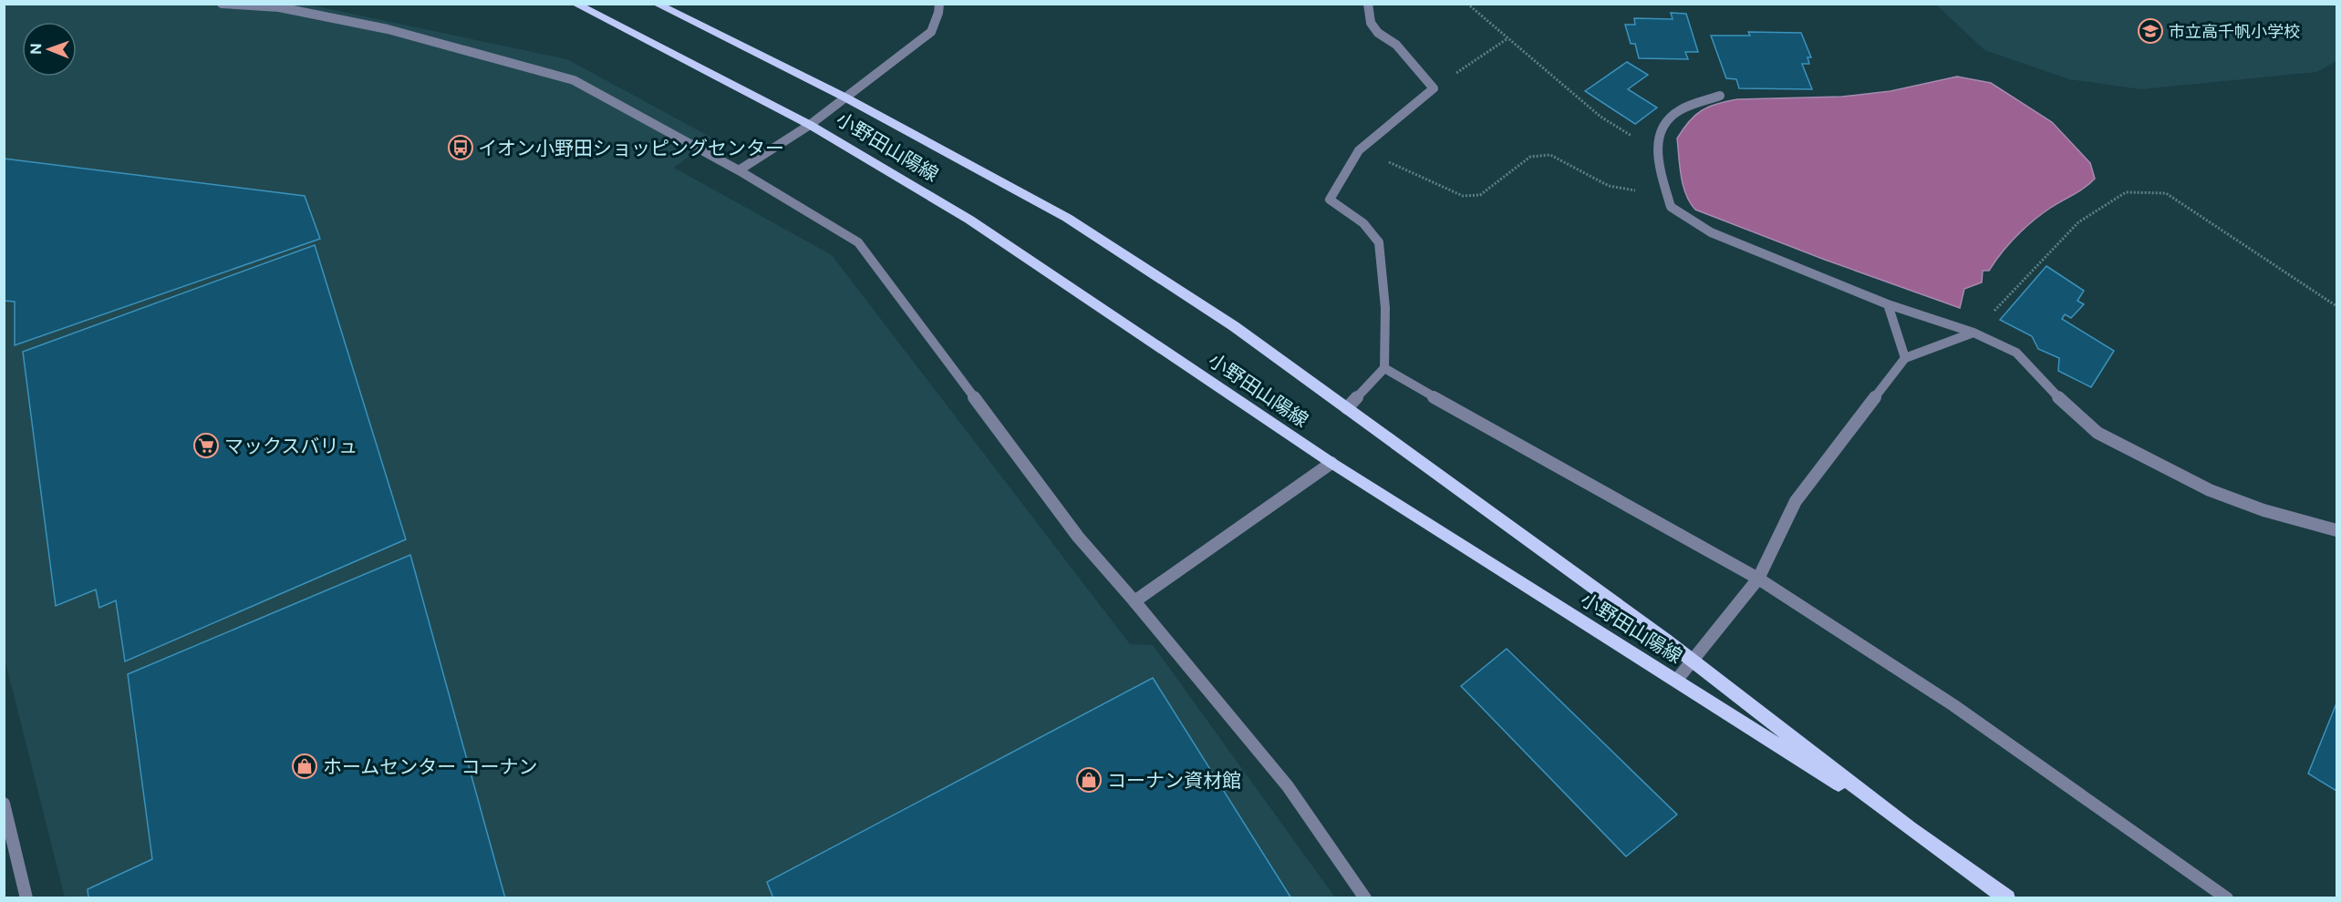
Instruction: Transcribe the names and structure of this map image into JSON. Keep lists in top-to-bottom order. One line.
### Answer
{"streets":{"main road":["小野田山陽線"]},"places":{"school or university":["市立高千帆小学校"],"bus stop":["イオン小野田ショッピングセンター"],"supermarket":["マックスバリュ"],"shop":["ホームセンター コーナン","コーナン資材館"]},"north":"left"}
